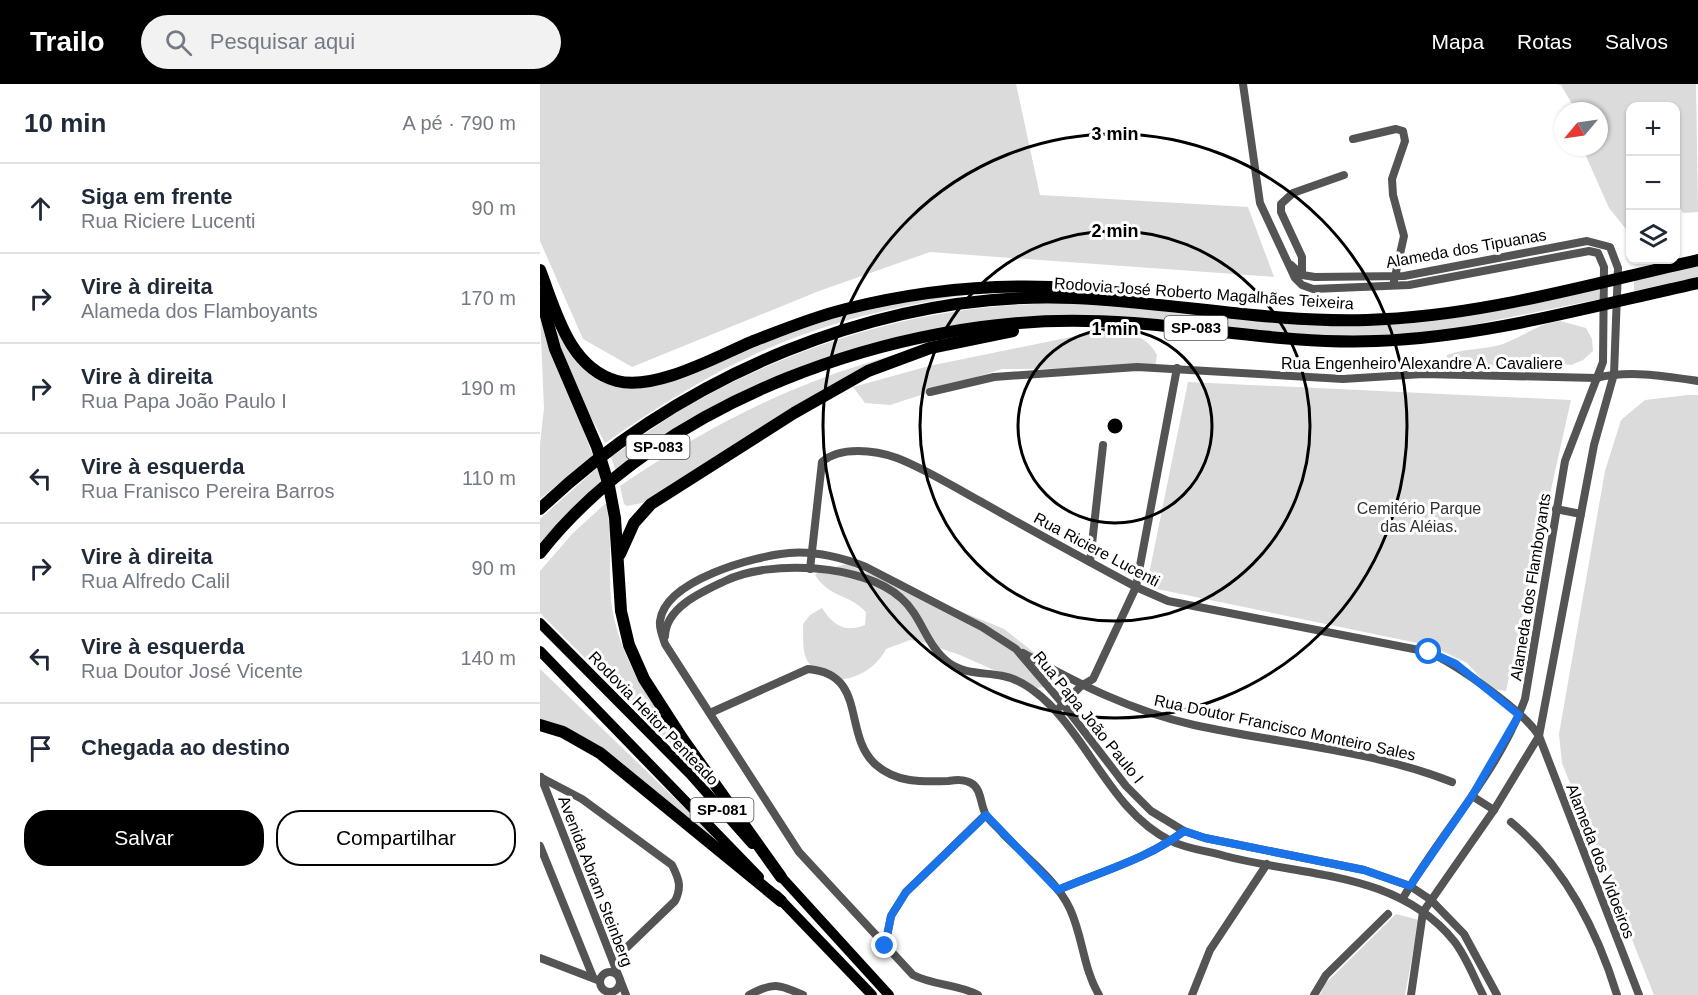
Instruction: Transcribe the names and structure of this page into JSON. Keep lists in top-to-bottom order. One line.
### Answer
{"streets":{"highway":["Rodovia José Roberto Magalhães Teixeira","SP-083"],"main road":["Rodovia Heitor Penteado","SP-081"],"street":["Alameda dos Tipuanas","Rua Engenheiro Alexandre A. Cavaliere","Rua Riciere Lucenti","Alameda dos Flamboyants","Rua Papa João Paulo I","Rua Doutor Francisco Monteiro Sales","Alameda dos Vidoeiros","Avenida Abram Steinberg"]},"crossings":[["Alameda dos Tipuanas","Alameda dos Flamboyants"],["Rua Engenheiro Alexandre A. Cavaliere","Alameda dos Flamboyants"],["Rua Riciere Lucenti","Alameda dos Flamboyants"],["Rua Riciere Lucenti","Rua Papa João Paulo I"],["Rua Riciere Lucenti","Alameda dos Vidoeiros"],["Alameda dos Flamboyants","Rua Papa João Paulo I"],["Rua Papa João Paulo I","Rua Doutor Francisco Monteiro Sales"]],"parks":["Cemitério Parque das Aléias."],"north":"bottom left","page":{"header":"Trailo","search":"Pesquisar aqui","nav":["Mapa","Rotas","Salvos"],"heading":["10 min","A pé · 790 m"],"map_buttons":["+","−"],"list":[["Siga em frente","Rua Riciere Lucenti","90 m"],["Vire à direita","Alameda dos Flamboyants","170 m"],["Vire à direita","Rua Papa João Paulo I","190 m"],["Vire à esquerda","Rua Franisco Pereira Barros","110 m"],["Vire à direita","Rua Alfredo Calil","90 m"],["Vire à esquerda","Rua Doutor José Vicente","140 m"],"Chegada ao destino"],"buttons":["Salvar","Compartilhar"]},"rings":["3 min","2 min","1 min"]}
